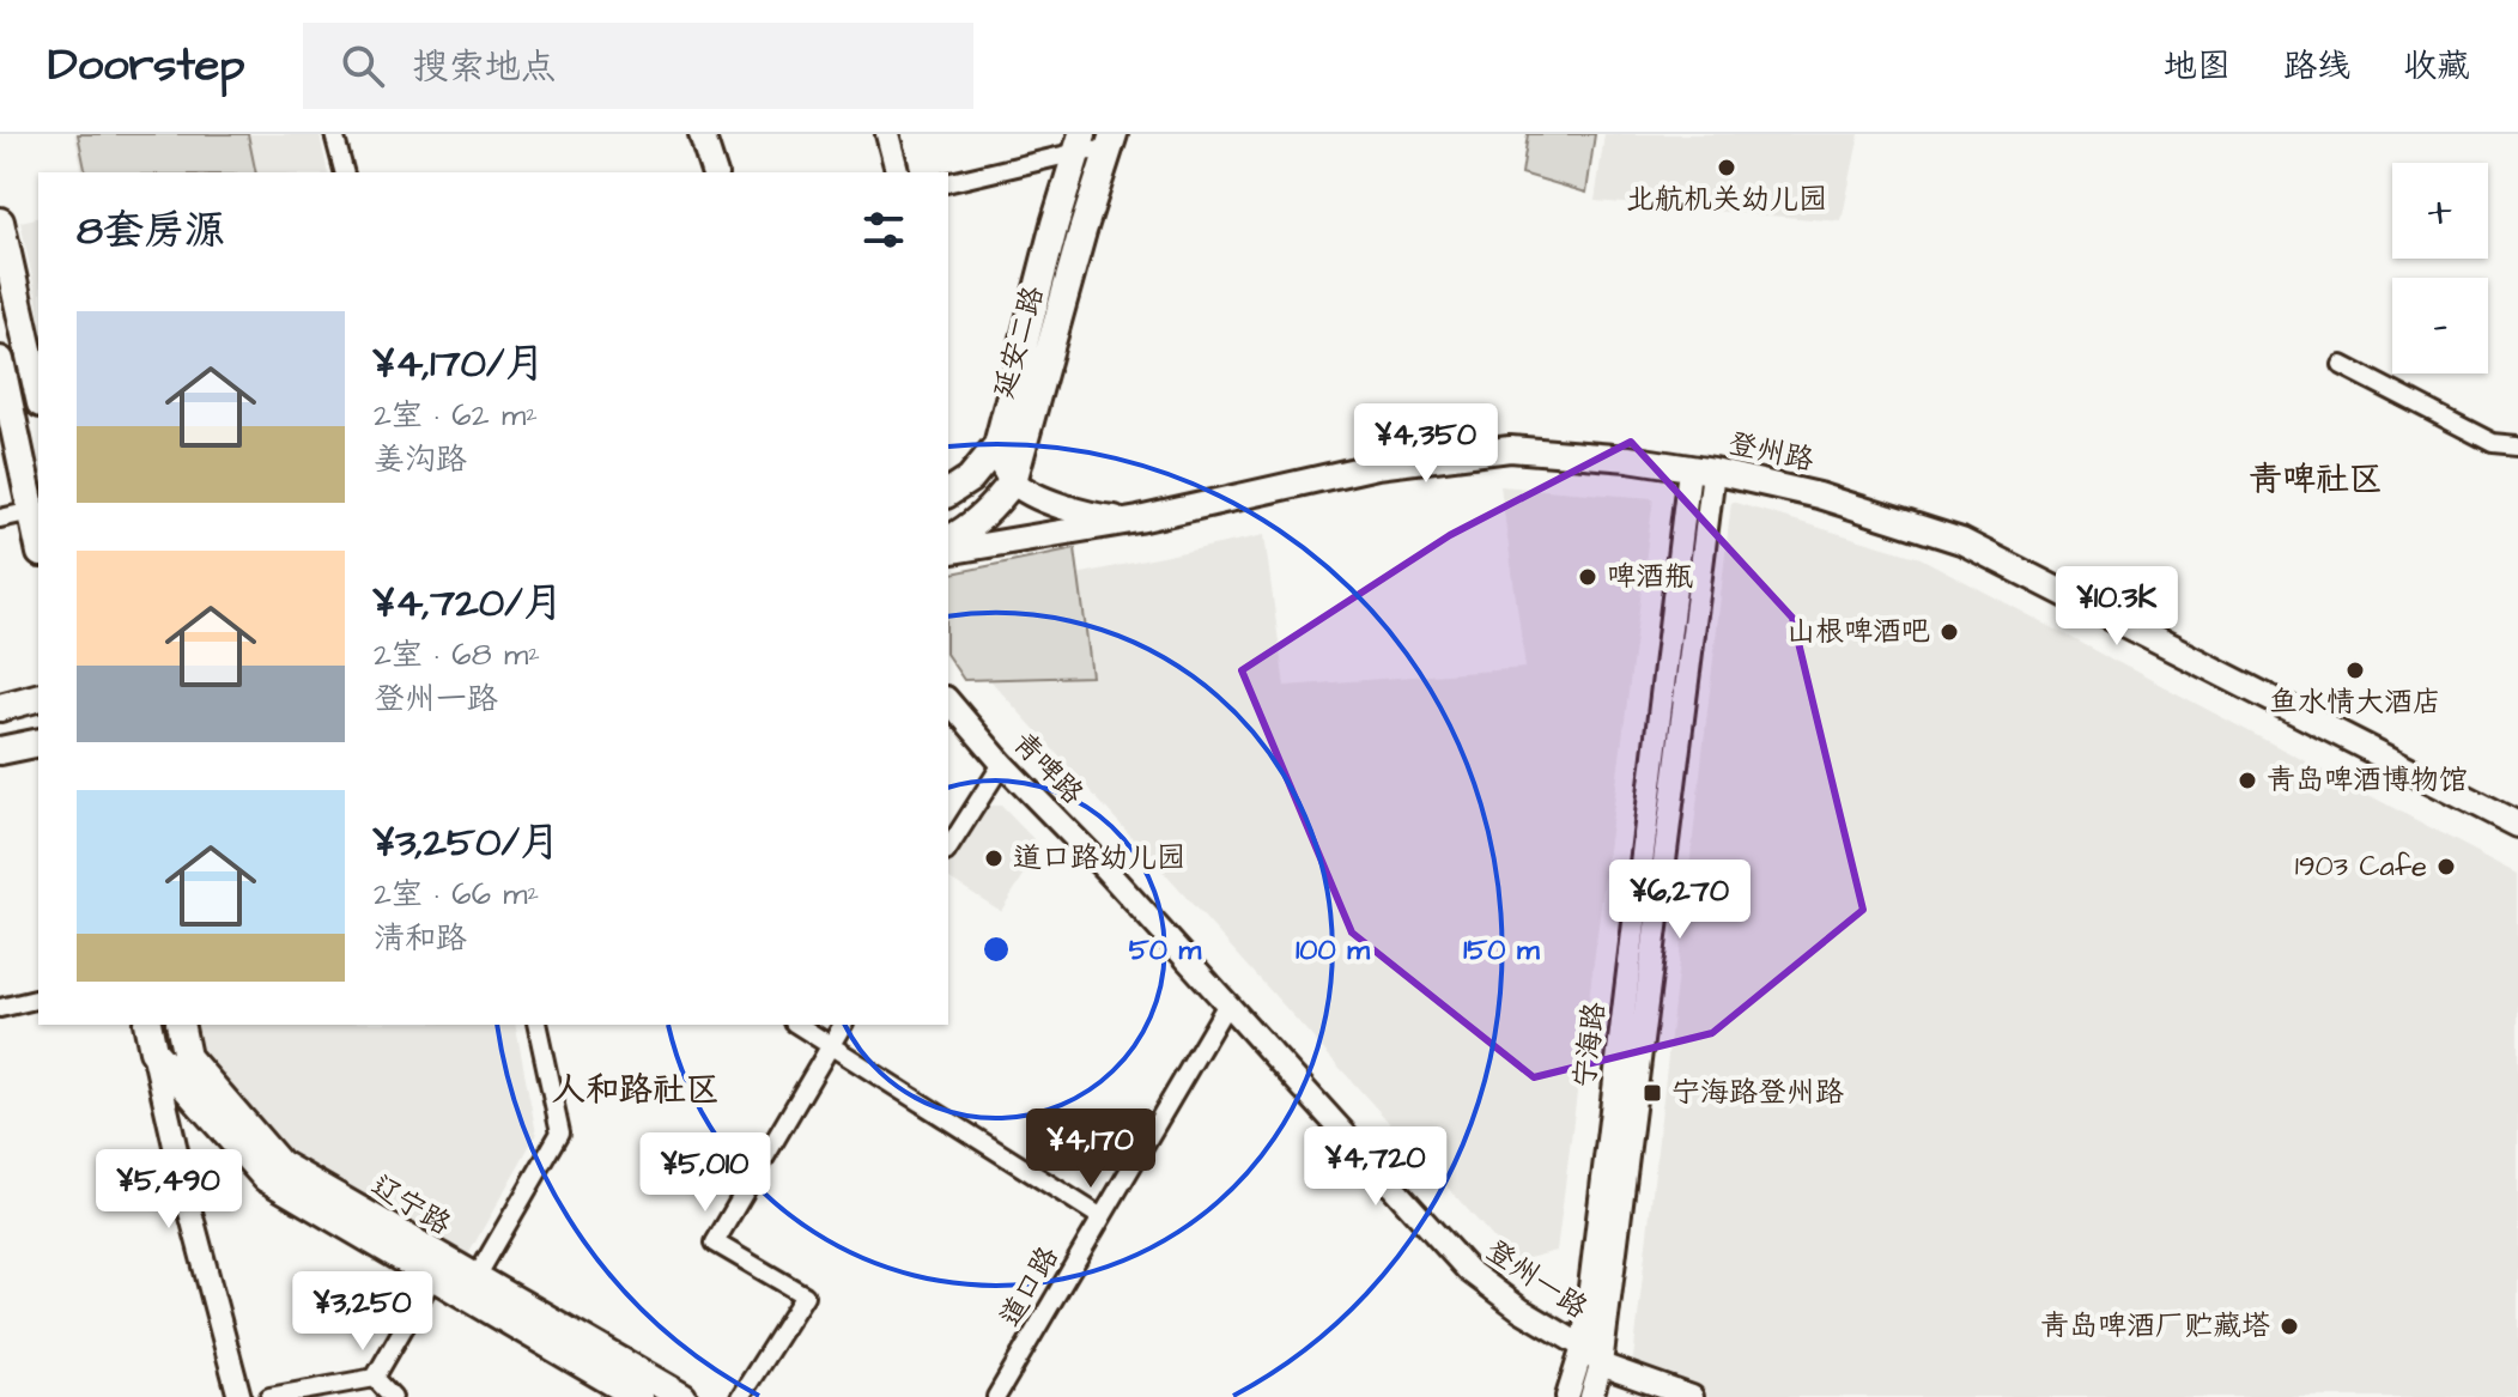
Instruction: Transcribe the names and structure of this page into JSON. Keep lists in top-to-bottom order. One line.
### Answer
{"streets":{"main road":["延安二路","登州路","辽宁路"],"street":["青啤路","宁海路","登州一路","道口路"]},"crossings":[["登州路","宁海路"],["青啤路","登州一路"],["青啤路","道口路"],["宁海路","登州一路"],["登州一路","道口路"]],"districts":["青啤社区","人和路社区"],"places":{"other":["北航机关幼儿园","啤酒瓶","山根啤酒吧","鱼水情大酒店","青岛啤酒博物馆","道口路幼儿园","1903 Cafe","青岛啤酒厂贮藏塔"],"transit":["宁海路登州路"]},"page":{"header":"Doorstep","search":"搜索地点","nav":["地图","路线","收藏"],"map_buttons":["+","−"],"heading":"8套房源","list":[{"name":"¥4,170/月","note":"2室 · 62 m² · 姜沟路"},{"name":"¥4,720/月","note":"2室 · 68 m² · 登州一路"},{"name":"¥3,250/月","note":"2室 · 66 m² · 清和路"}],"price":["¥4,350","¥10.3K","¥6,270","¥4,170","¥4,720","¥5,010","¥5,490","¥3,250"]},"rings":["50 m","100 m","150 m"]}
